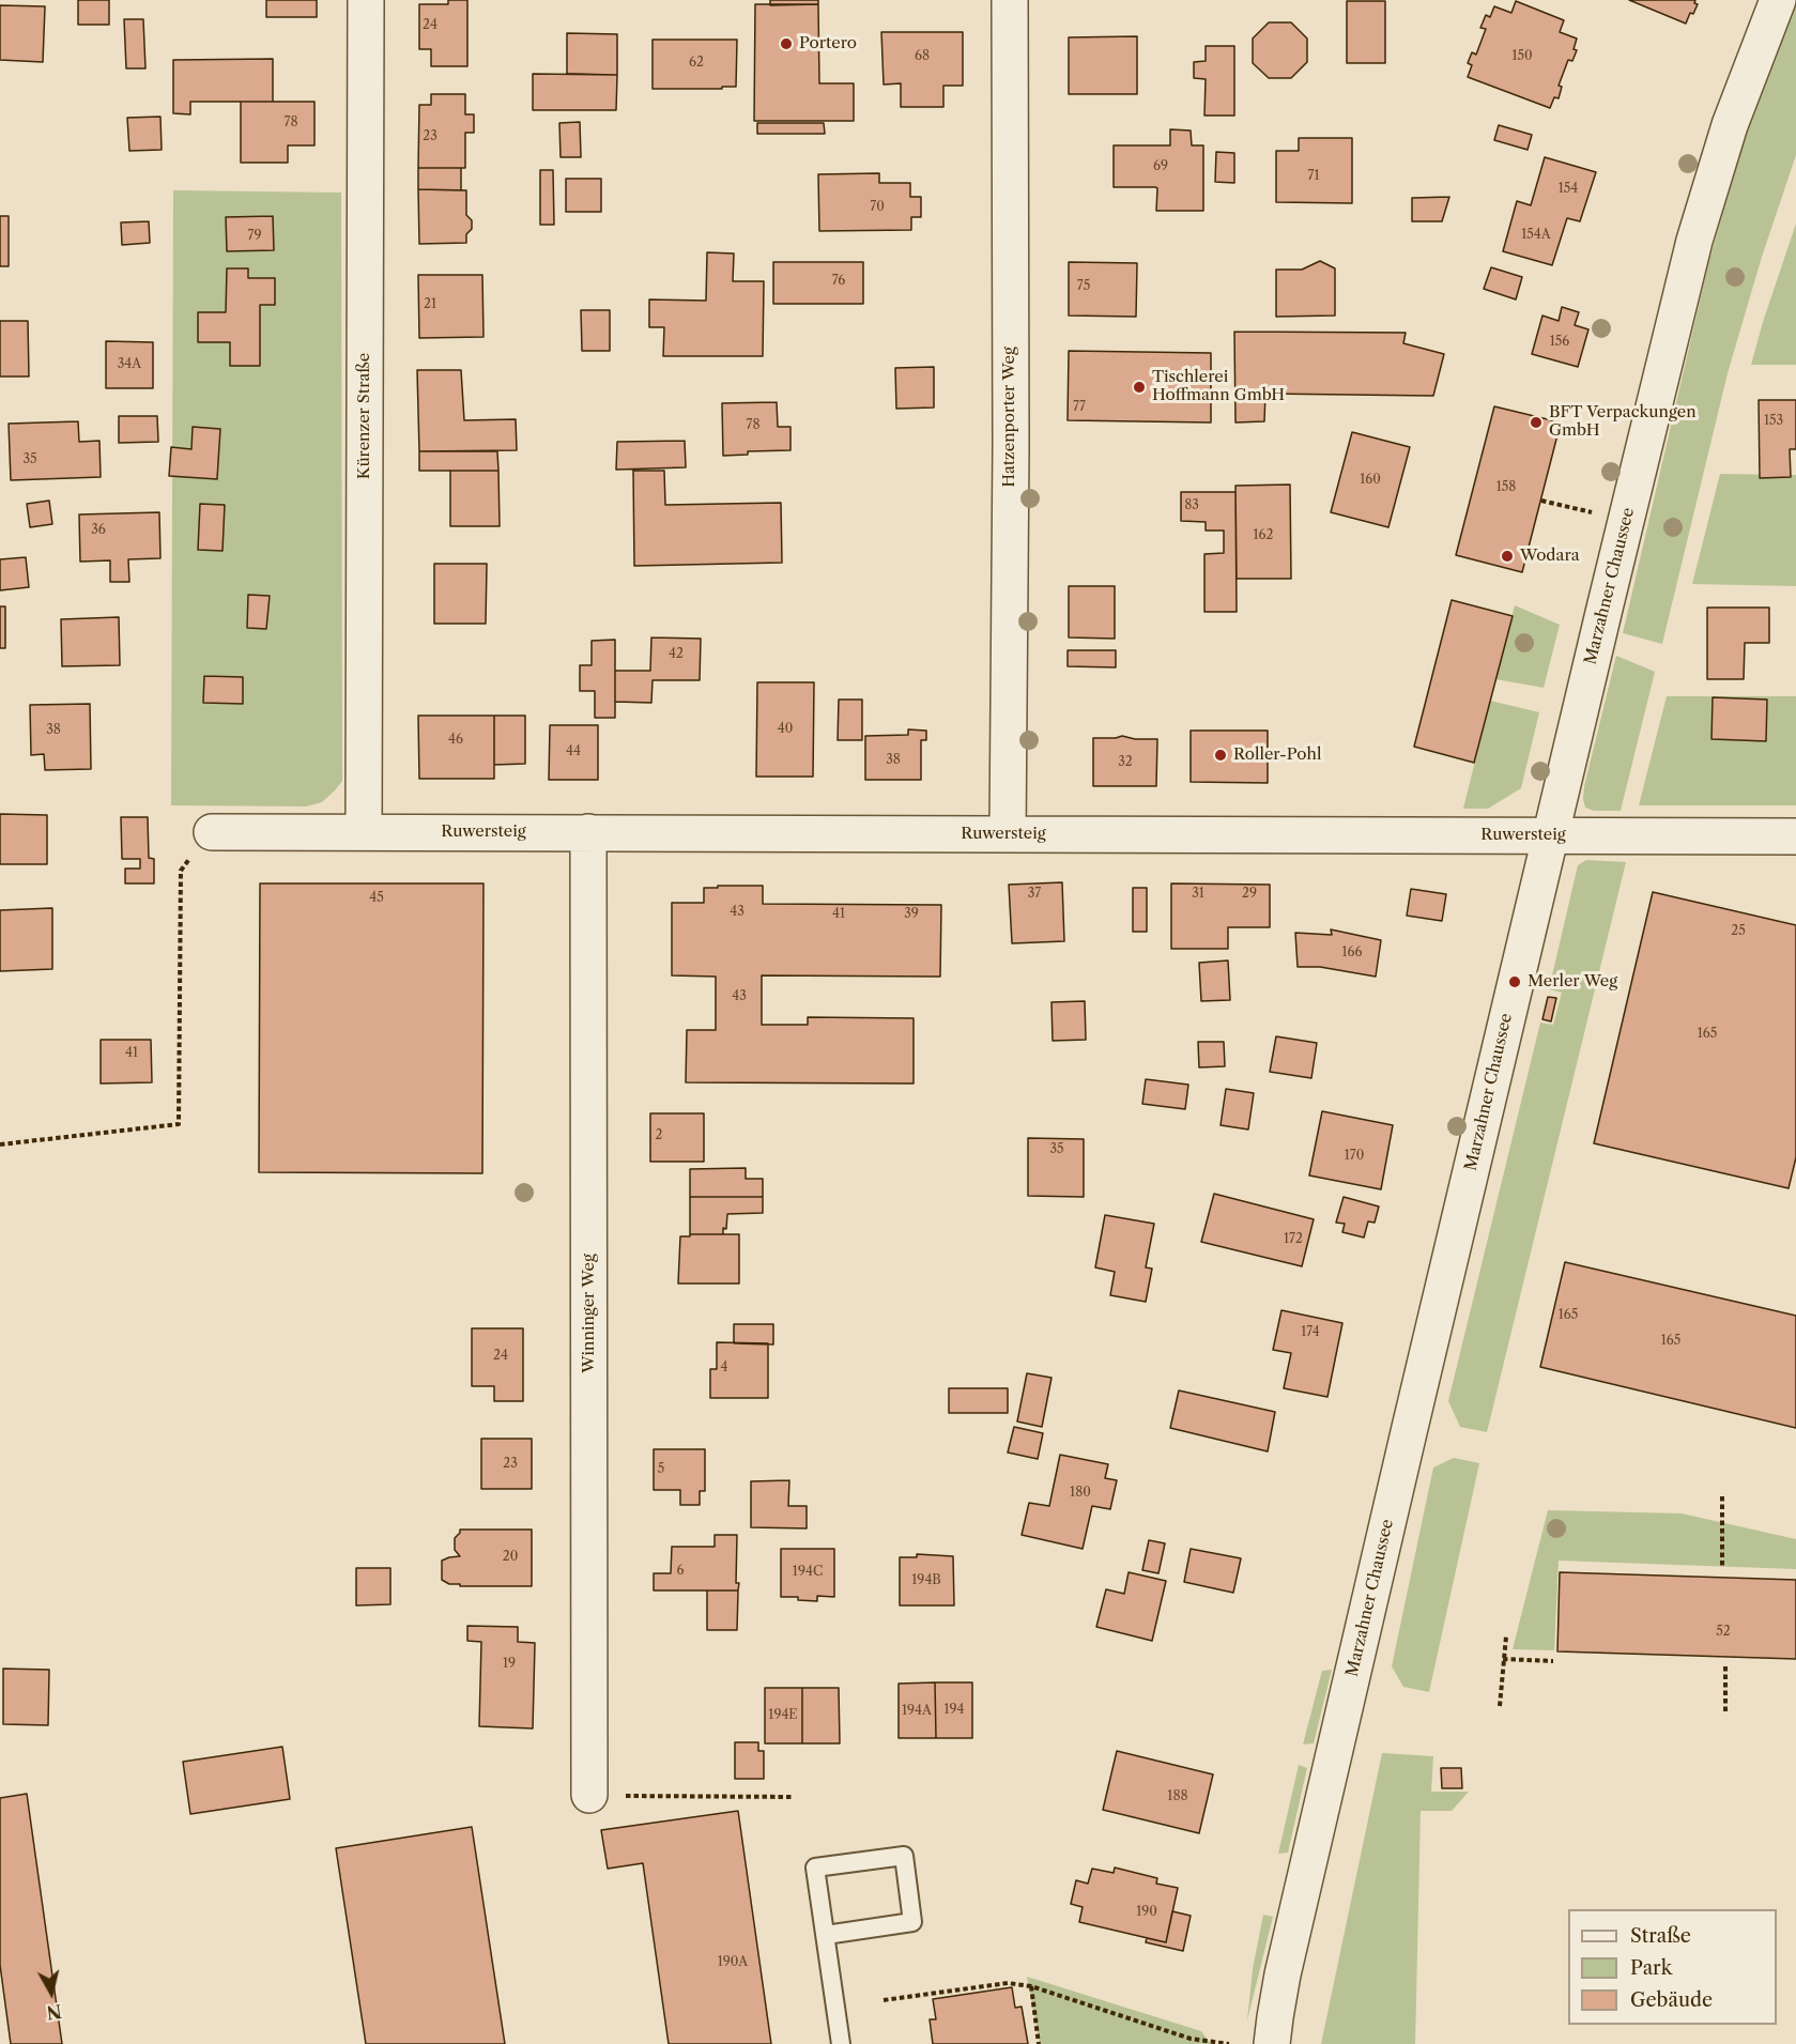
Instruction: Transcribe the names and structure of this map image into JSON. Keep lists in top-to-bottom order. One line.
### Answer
{"streets":{"street":["Kürenzer Straße","Hatzenporter Weg","Marzahner Chaussee","Ruwersteig","Winninger Weg"]},"crossings":[["Kürenzer Straße","Ruwersteig"],["Hatzenporter Weg","Ruwersteig"],["Marzahner Chaussee","Ruwersteig"],["Ruwersteig","Winninger Weg"]],"places":["Portero","Tischlerei Hoffmann GmbH","BFT Verpackungen GmbH","Wodara","Roller-Pohl","Merler Weg"],"house_numbers":["24","68","150","62","78","23","69","71","154","70","154A","79","76","75","21","156","34A","77","153","78","35","160","158","83","36","162","42","40","38","46","44","38","32","37","31","29","45","43","41","39","25","166","43","165","41","2","35","170","172","165","174","165","24","4","23","5","180","20","6","194C","194B","52","19","194","194A","194E","188","190","190A"],"legend":["Straße","Park","Gebäude"],"north":"bottom"}
